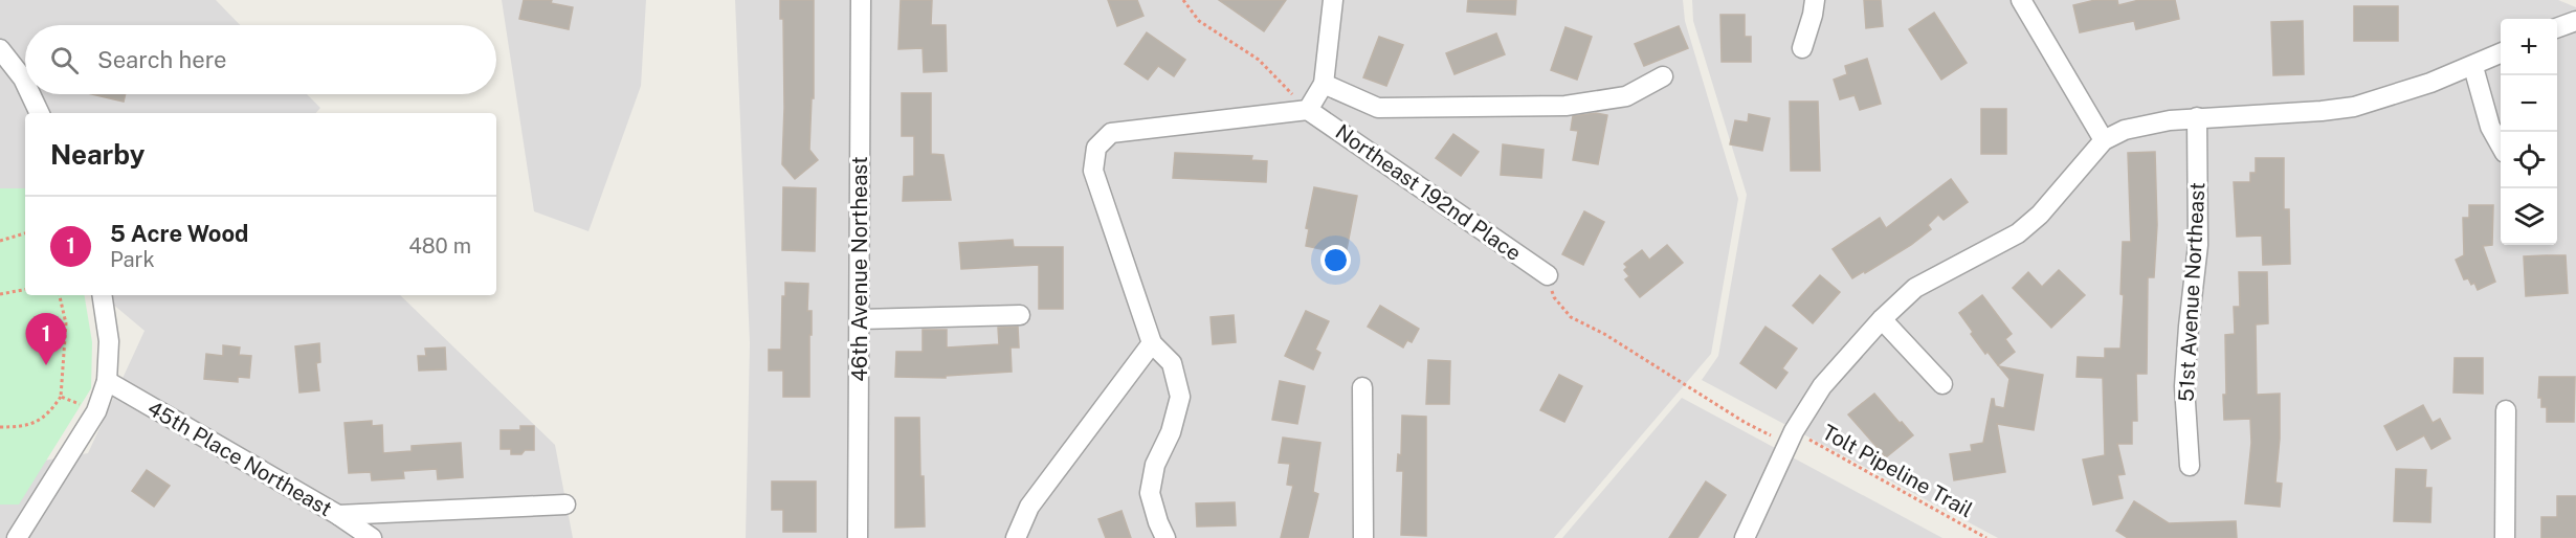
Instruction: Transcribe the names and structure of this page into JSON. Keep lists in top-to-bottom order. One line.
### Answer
{"streets":{"street":["Northeast 192nd Place","46th Avenue Northeast","51st Avenue Northeast","45th Place Northeast"],"path":["Tolt Pipeline Trail"]},"page":{"map_buttons":["+","−"],"search":"Search here","heading":"Nearby","list":[{"mark":"1","name":"5 Acre Wood","note":"Park","value":"480 m"}],"pins":"1"}}
